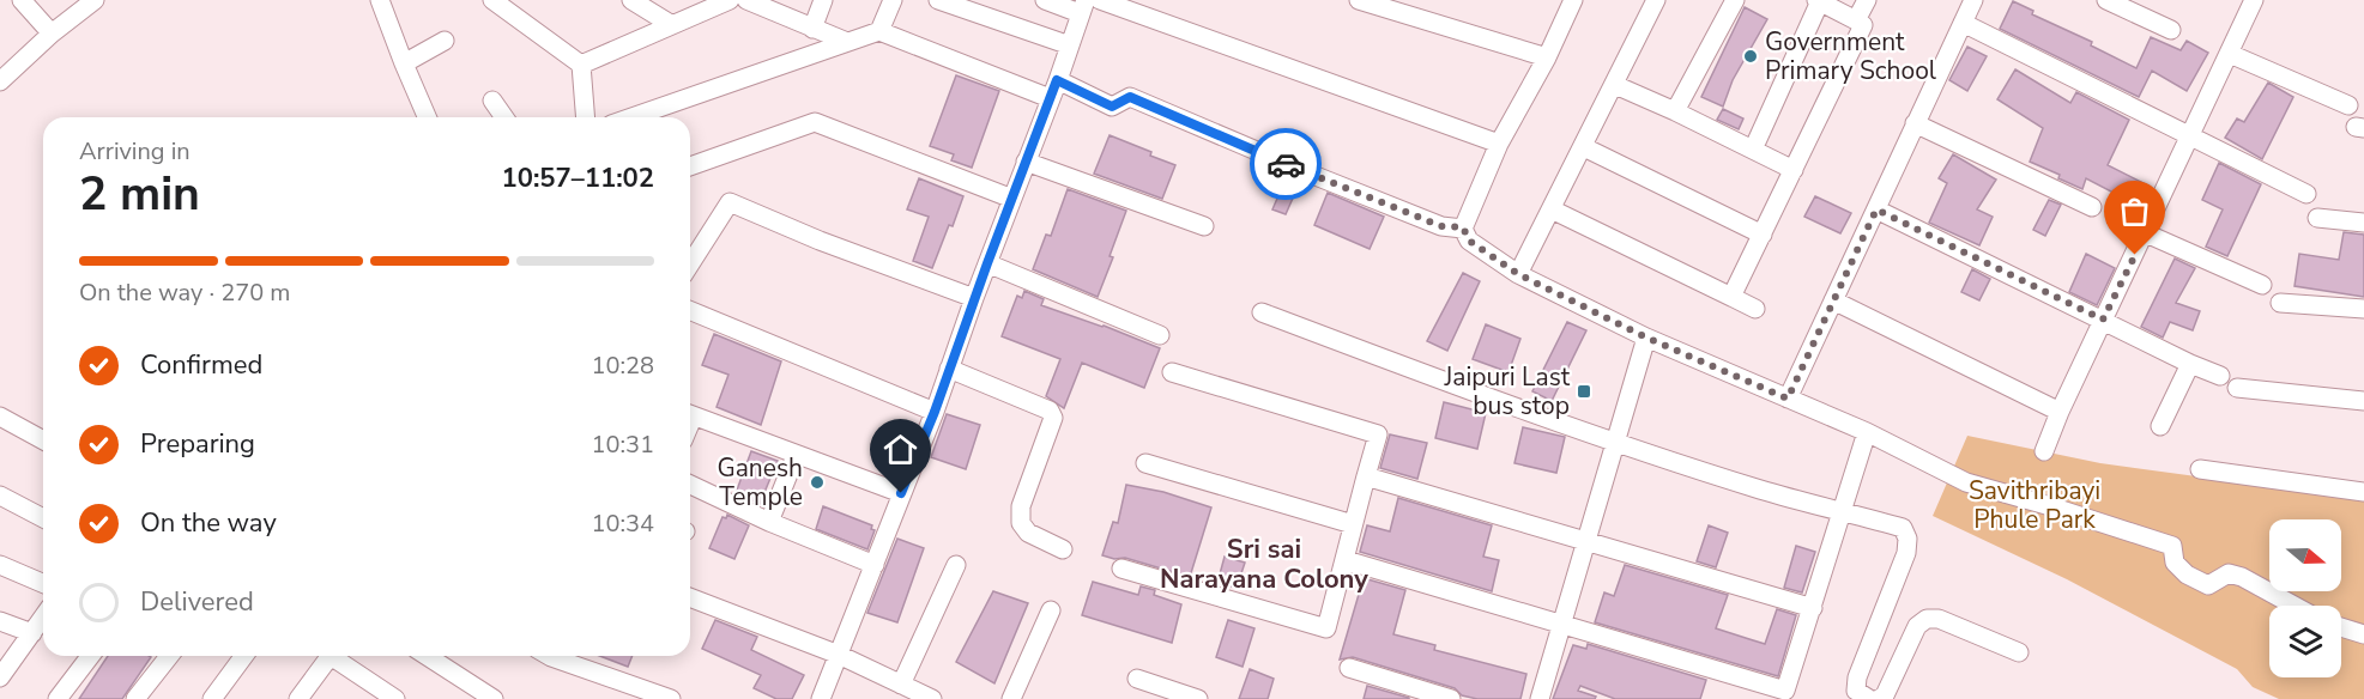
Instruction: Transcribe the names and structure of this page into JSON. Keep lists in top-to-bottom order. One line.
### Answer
{"districts":["Sri sai Narayana Colony"],"parks":["Savithribayi Phule Park"],"places":{"other":["Government Primary School","Ganesh Temple"],"transit":["Jaipuri Last bus stop"]},"north":"right","page":{"heading":["2 min","Arriving in","10:57–11:02"],"bar":"On the way · 270 m","list":[["Confirmed","10:28"],["Preparing","10:31"],["On the way","10:34"],"Delivered"]}}
